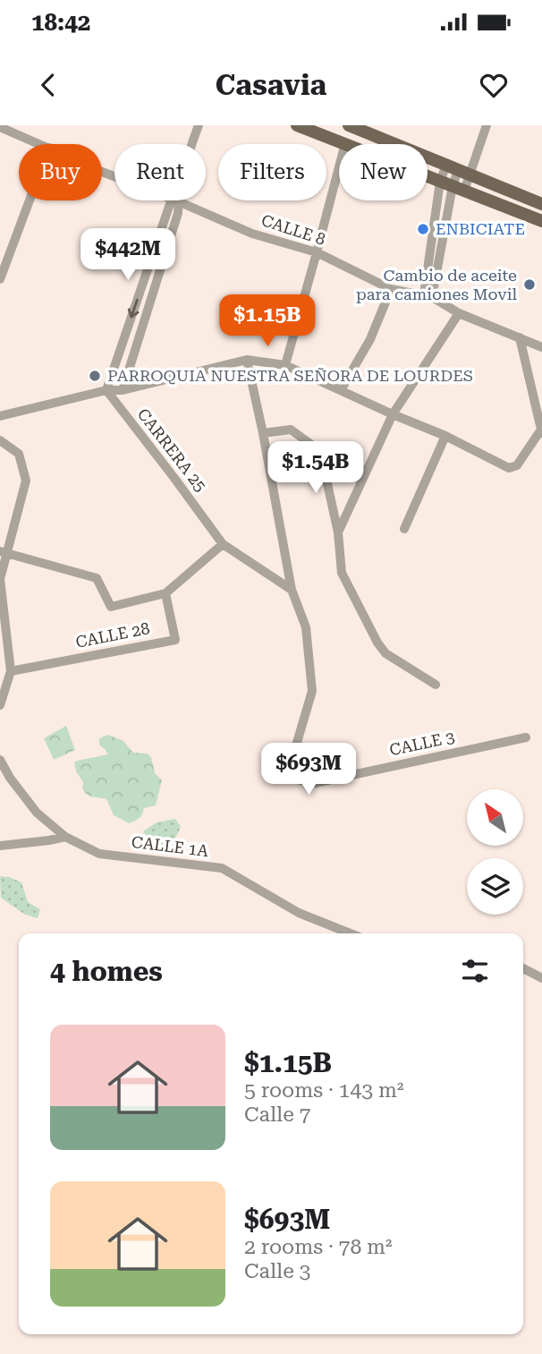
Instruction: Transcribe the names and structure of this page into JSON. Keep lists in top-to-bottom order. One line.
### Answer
{"streets":{"street":["CALLE 8","CARRERA 25","CALLE 28","CALLE 3","CALLE 1A"]},"crossings":[["CARRERA 25","CALLE 3"]],"places":["ENBICIATE","Cambio de aceite para camiones Movil","PARROQUIA NUESTRA SEÑORA DE LOURDES"],"north":"top left","page":{"status":"18:42","header":"Casavia","chip":["Buy","Rent","Filters","New"],"price":["$442M","$1.15B","$1.54B","$693M"],"heading":"4 homes","list":[{"name":"$1.15B","note":"5 rooms · 143 m² · Calle 7"},{"name":"$693M","note":"2 rooms · 78 m² · Calle 3"}]}}
